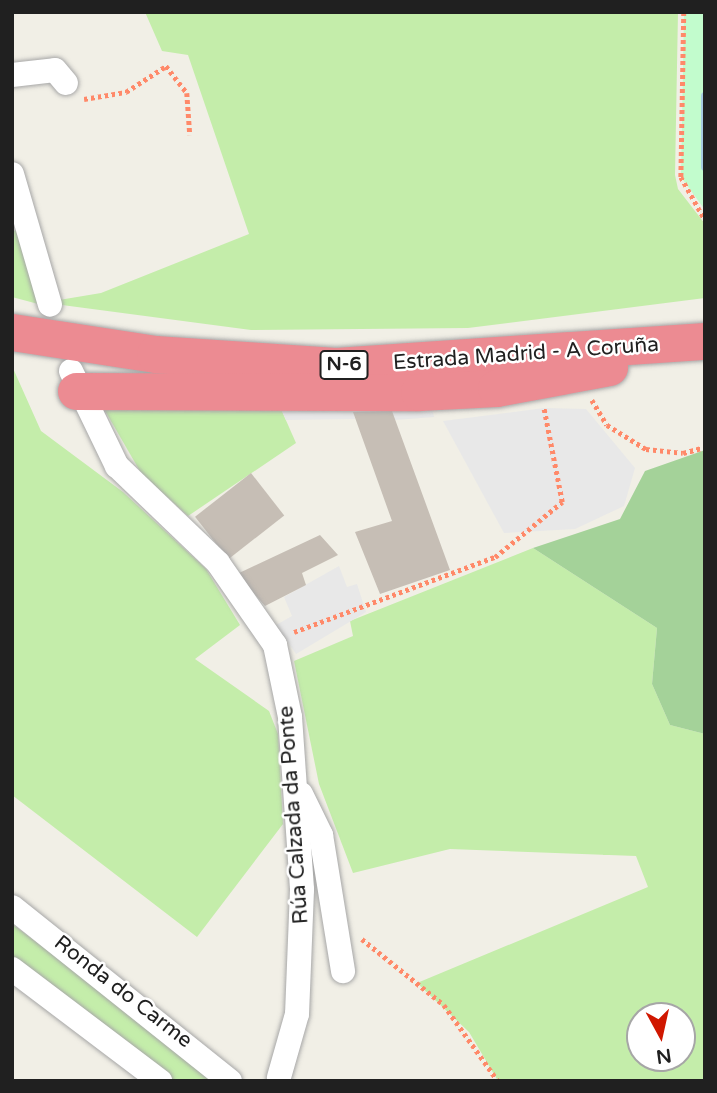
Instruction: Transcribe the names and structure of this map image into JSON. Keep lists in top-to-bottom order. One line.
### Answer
{"streets":{"highway":["Estrada Madrid - A Coruña","N-6"],"street":["Rúa Calzada da Ponte","Ronda do Carme"]},"north":"bottom"}
